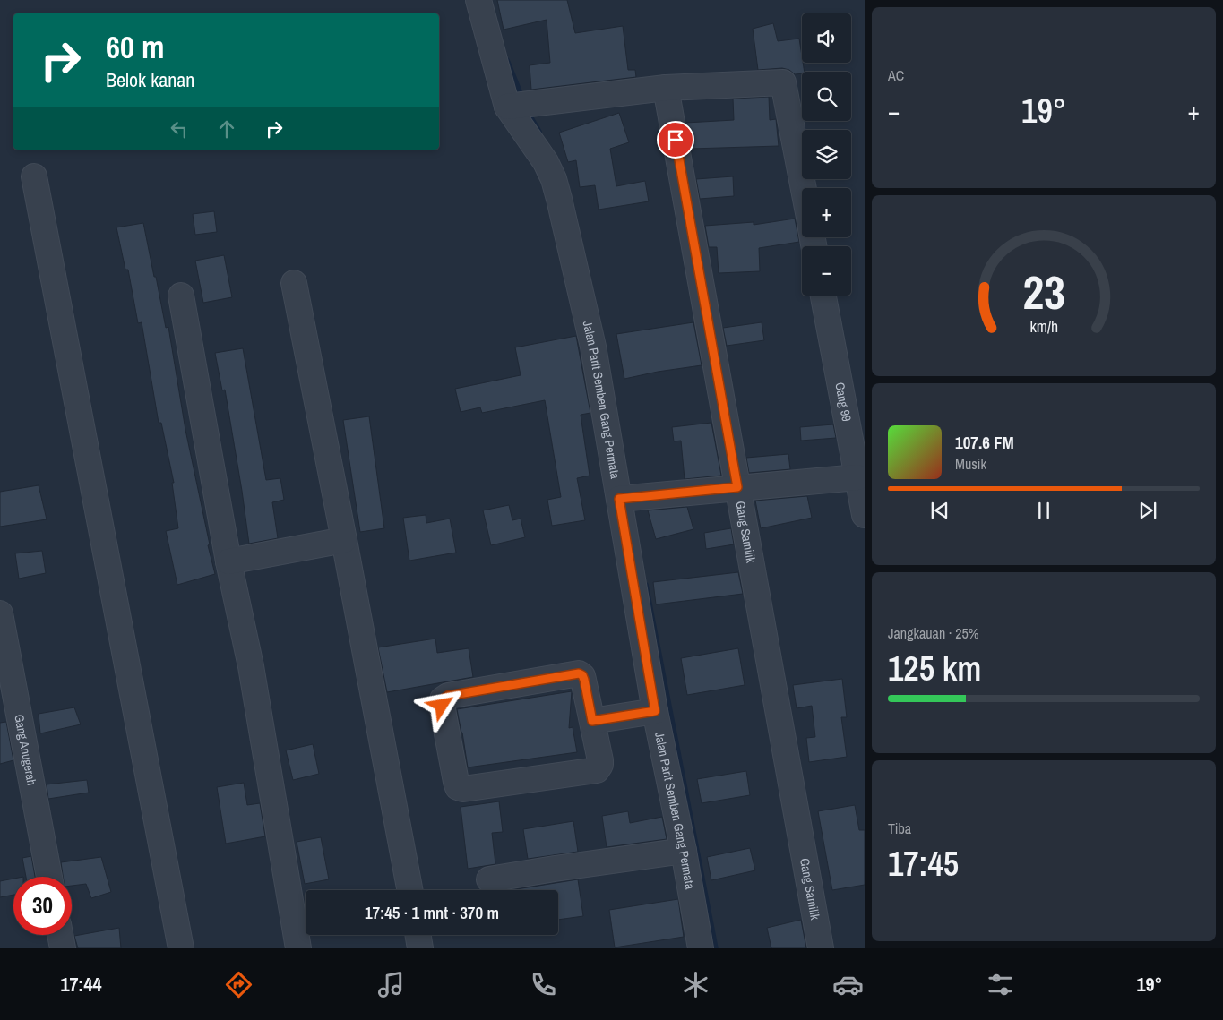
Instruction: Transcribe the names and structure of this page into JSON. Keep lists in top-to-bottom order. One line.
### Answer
{"streets":{"street":["Jalan Parit Semben Gang Permata","Gang 99","Gang Samilik","Gang Anugerah"]},"page":{"tile":["AC",["Jangkauan · 25%","125 km"],["Tiba","17:45"]],"map_buttons":["+","−"],"turn":["60 m","Belok kanan"],"heat":["−","19°","+"],"song":["107.6 FM","Musik"],"limit":"30","trip":"17:45 · 1 mnt · 370 m","tabs":["17:44","19°"],"gauge":["23","km/h"]}}
